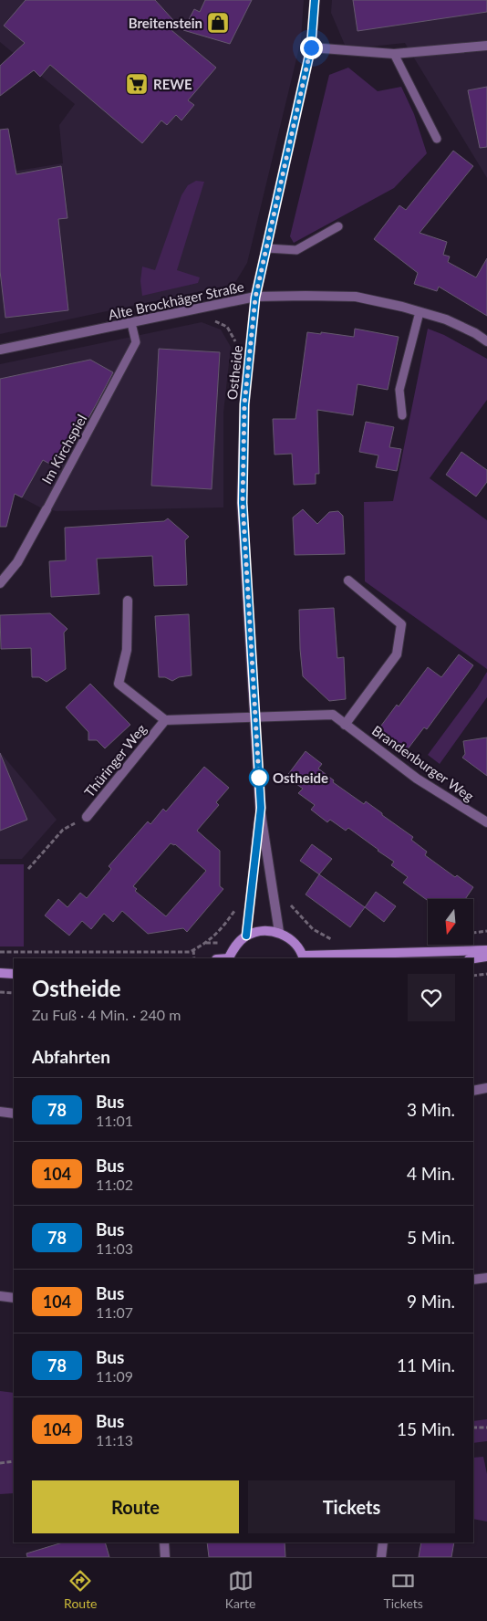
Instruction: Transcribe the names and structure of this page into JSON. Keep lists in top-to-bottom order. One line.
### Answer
{"streets":{"street":["Alte Brockhäger Straße","Ostheide","Im Kirchspiel","Thüringer Weg","Brandenburger Weg"]},"crossings":[["Alte Brockhäger Straße","Ostheide"],["Alte Brockhäger Straße","Im Kirchspiel"],["Ostheide","Thüringer Weg"],["Ostheide","Brandenburger Weg"],["Thüringer Weg","Brandenburger Weg"]],"places":{"shop":["Breitenstein"],"supermarket":["REWE"],"other":["Ostheide"]},"lines":["bus line 78"],"north":"bottom","page":{"heading":[["Ostheide","Zu Fuß · 4 Min. · 240 m"],"Abfahrten"],"list":[{"mark":"78","name":"Bus","note":"11:01","value":"3 Min."},{"mark":"104","name":"Bus","note":"11:02","value":"4 Min."},{"mark":"78","name":"Bus","note":"11:03","value":"5 Min."},{"mark":"104","name":"Bus","note":"11:07","value":"9 Min."},{"mark":"78","name":"Bus","note":"11:09","value":"11 Min."},{"mark":"104","name":"Bus","note":"11:13","value":"15 Min."}],"buttons":["Route","Tickets"],"tabs":["Route","Karte","Tickets"]}}
